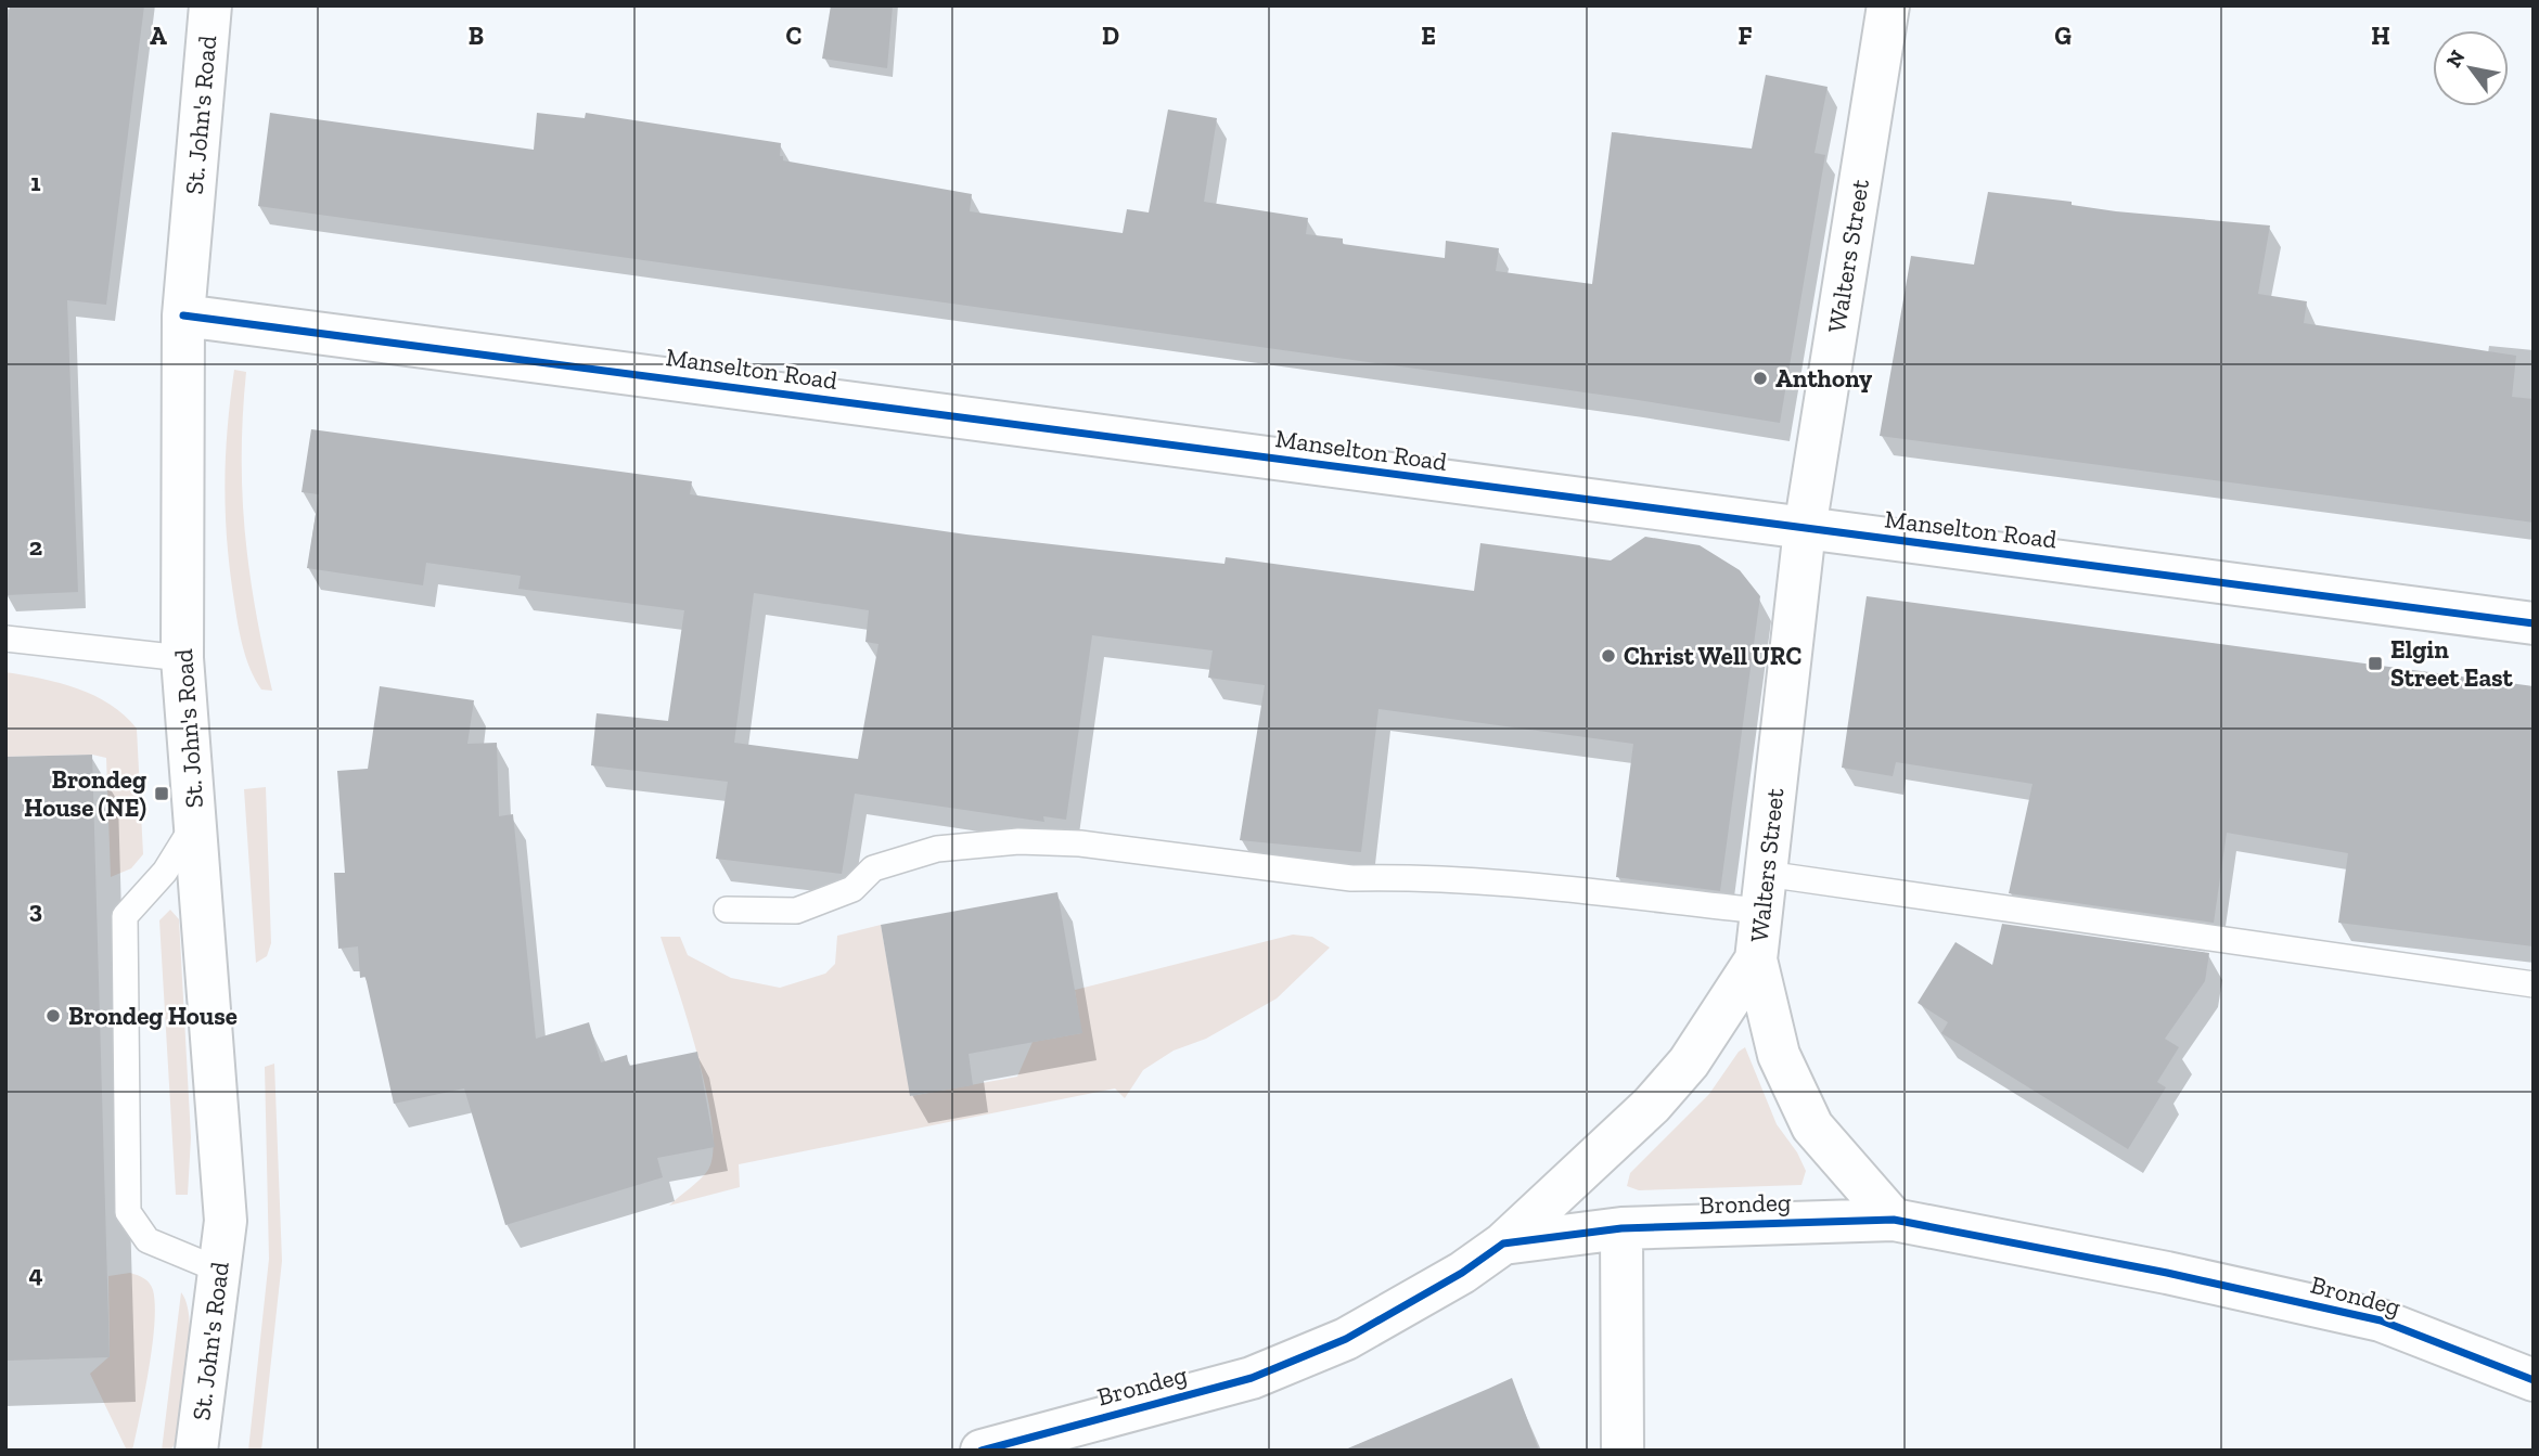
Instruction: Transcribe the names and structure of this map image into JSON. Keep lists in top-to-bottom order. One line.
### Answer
{"streets":{"street":["St. John's Road","Walters Street","Manselton Road","Brondeg"]},"crossings":[["St. John's Road","Manselton Road"],["Walters Street","Manselton Road"],["Walters Street","Brondeg"]],"places":{"other":["Anthony","Christ Well URC","Brondeg House"],"transit":["Elgin Street East","Brondeg House (NE)"]},"north":"top left","grid":{"columns":["A","B","C","D","E","F","G","H"],"rows":["1","2","3","4"]}}
